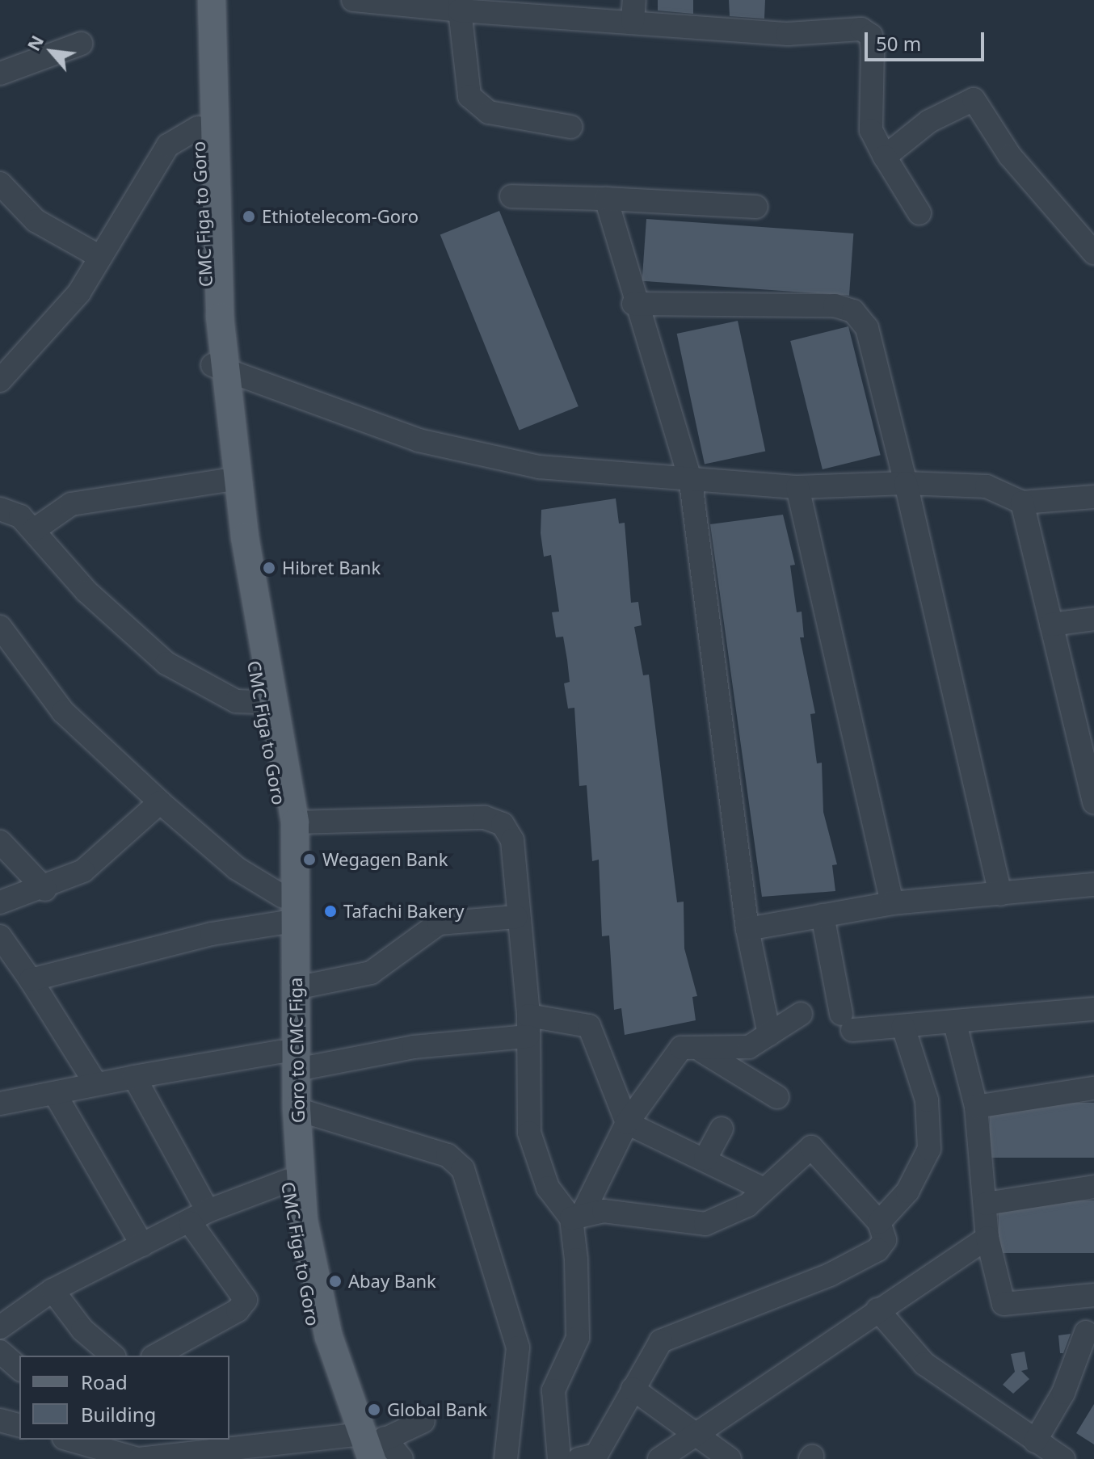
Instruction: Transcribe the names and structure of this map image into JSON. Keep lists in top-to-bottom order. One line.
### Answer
{"streets":{"main road":["CMC Figa to Goro","Goro to CMC Figa"]},"crossings":[["CMC Figa to Goro","Goro to CMC Figa"]],"places":["Ethiotelecom-Goro","Hibret Bank","Wegagen Bank","Tafachi Bakery","Abay Bank","Global Bank"],"legend":["Road","Building"],"scale_bar":"50 m","north":"top left"}
